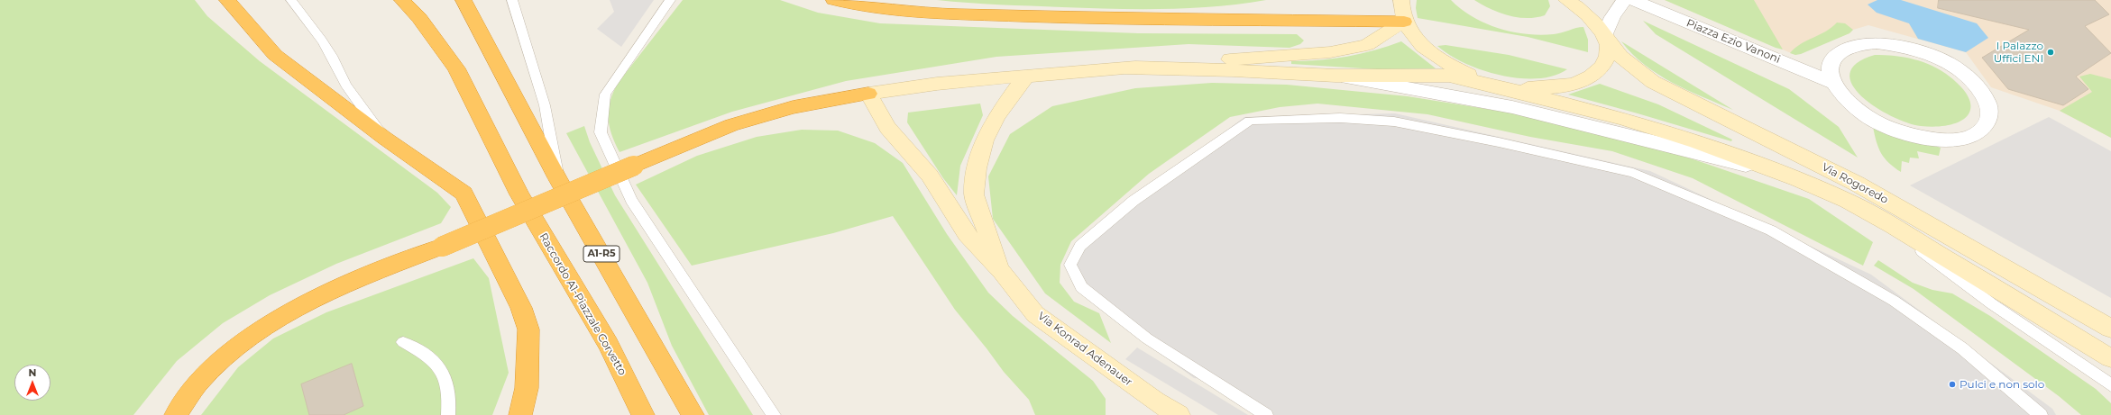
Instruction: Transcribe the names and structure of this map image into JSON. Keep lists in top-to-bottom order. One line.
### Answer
{"streets":{"highway":["A1-R5","Raccordo A1-Piazzale Corvetto"],"street":["Piazza Ezio Vanoni","Via Rogoredo","Via Konrad Adenauer"]},"places":["I Palazzo Uffici ENI","Pulci e non solo"],"north":"top"}
